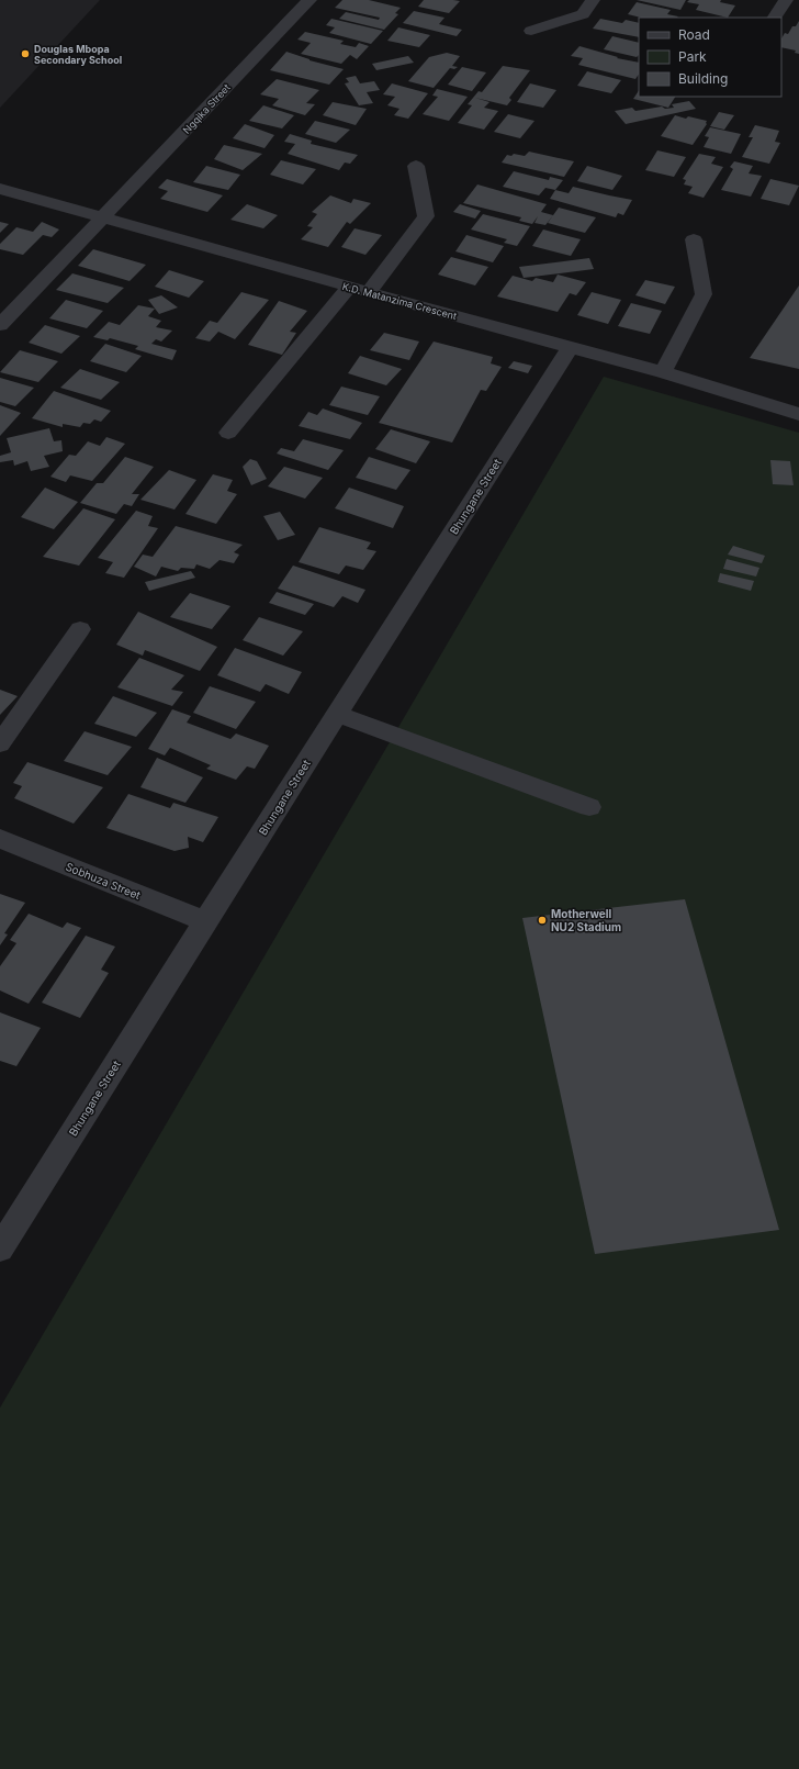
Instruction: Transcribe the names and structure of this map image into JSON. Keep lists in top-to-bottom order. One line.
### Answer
{"streets":{"street":["Ngqika Street","K.D. Matanzima Crescent","Bhungane Street","Sobhuza Street"]},"crossings":[["Ngqika Street","K.D. Matanzima Crescent"],["K.D. Matanzima Crescent","Bhungane Street"],["Bhungane Street","Sobhuza Street"]],"places":["Douglas Mbopa Secondary School","Motherwell NU2 Stadium"],"legend":["Road","Park","Building"]}
